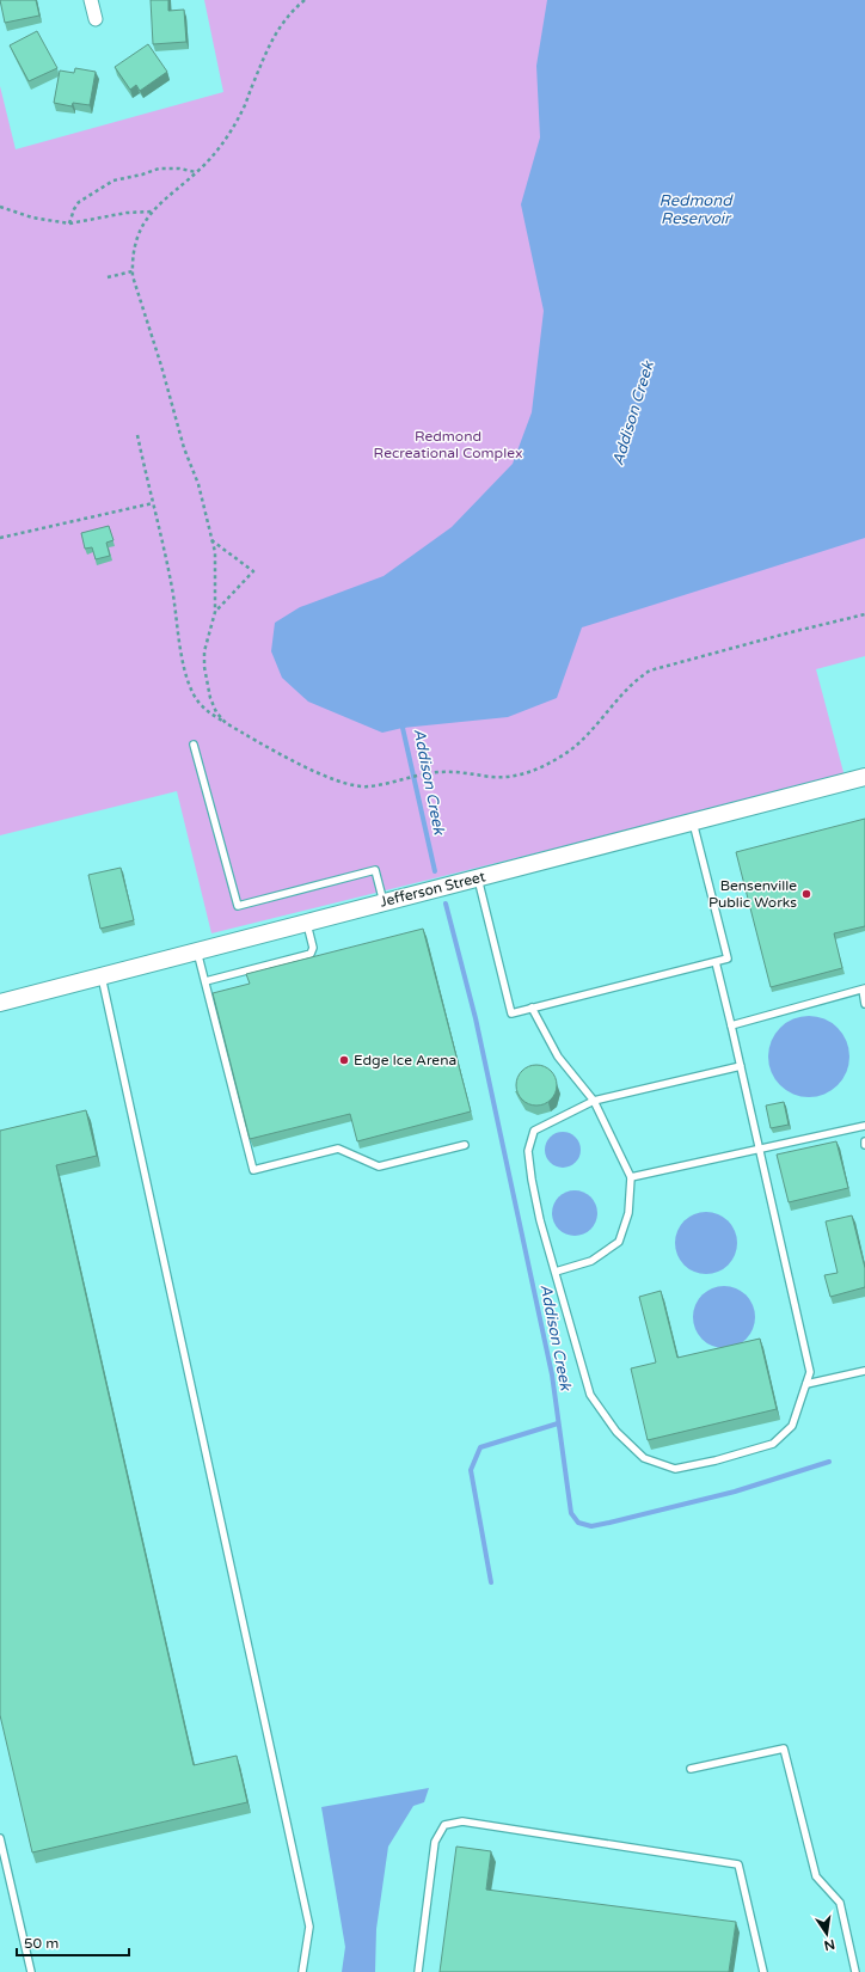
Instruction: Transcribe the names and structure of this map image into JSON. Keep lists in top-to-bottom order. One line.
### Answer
{"streets":{"street":["Jefferson Street"]},"water":["Redmond Reservoir","Addison Creek"],"parks":["Redmond Recreational Complex"],"places":["Bensenville Public Works","Edge Ice Arena"],"scale_bar":"50 m","north":"bottom"}
